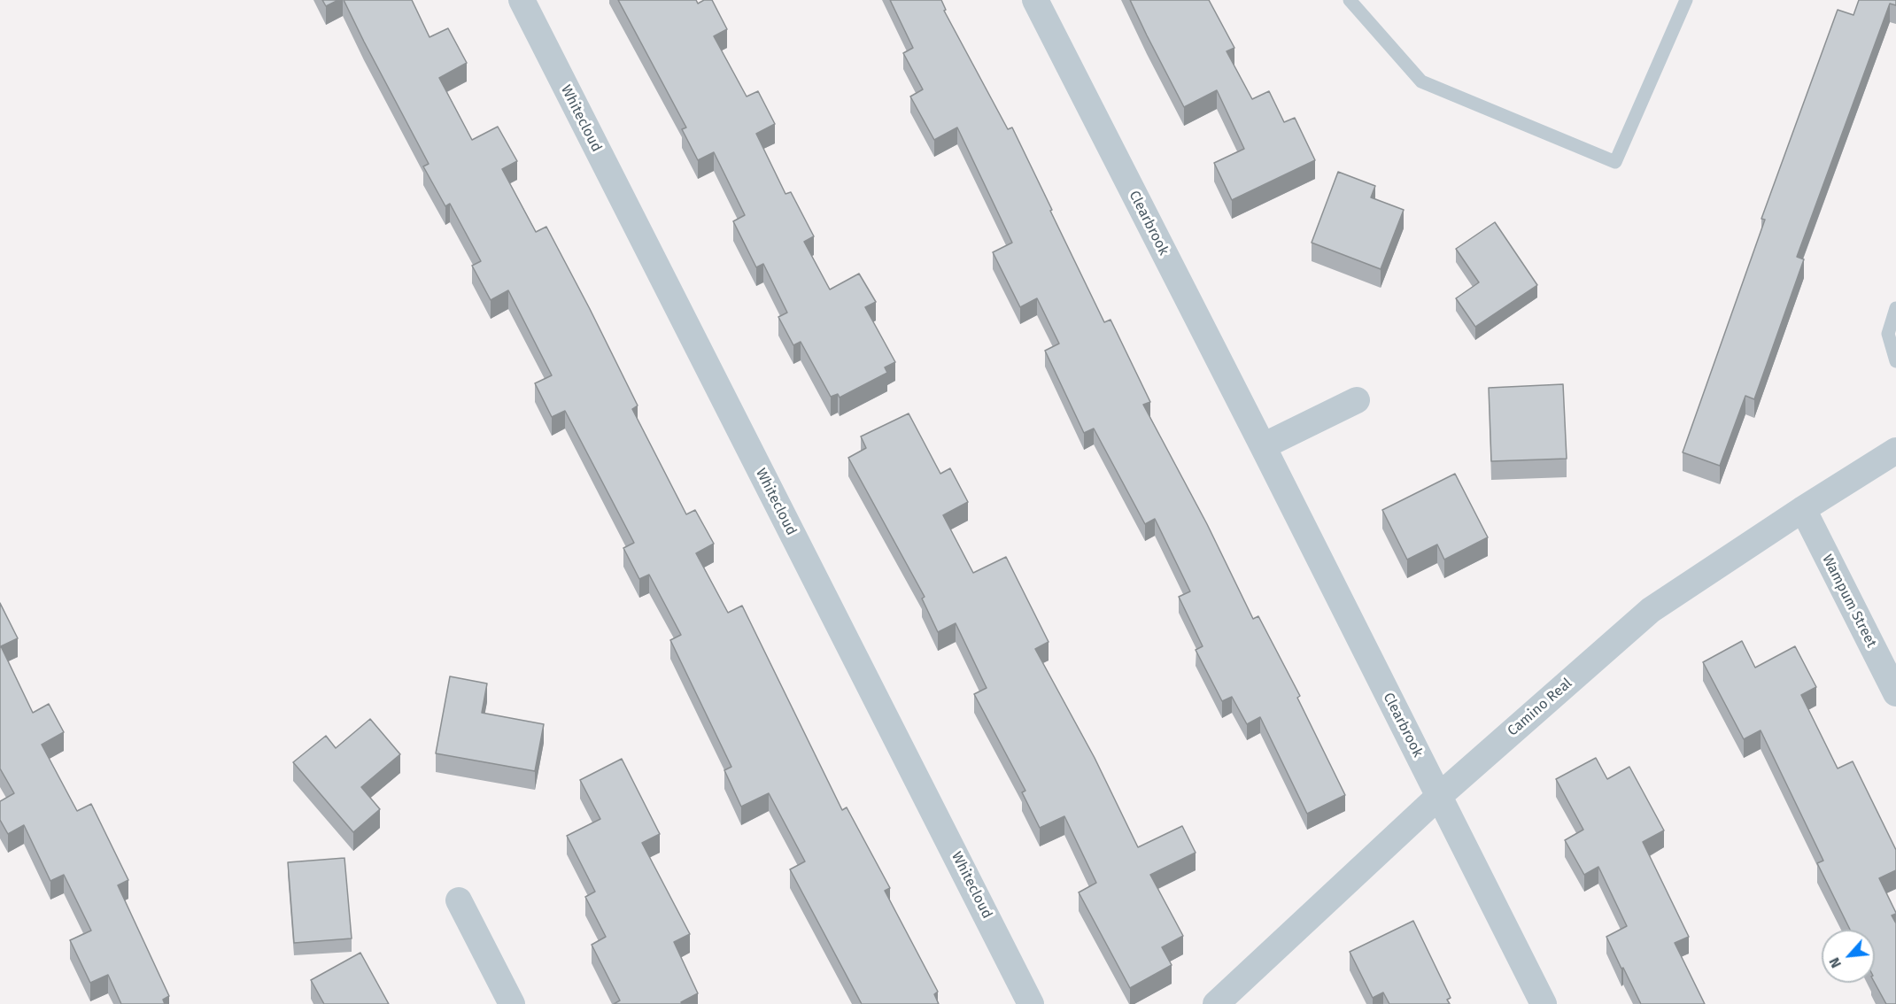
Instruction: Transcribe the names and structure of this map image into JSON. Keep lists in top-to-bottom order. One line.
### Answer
{"streets":{"street":["Whitecloud","Clearbrook","Wampum Street","Camino Real"]},"crossings":[["Clearbrook","Camino Real"],["Wampum Street","Camino Real"]],"north":"bottom left"}
